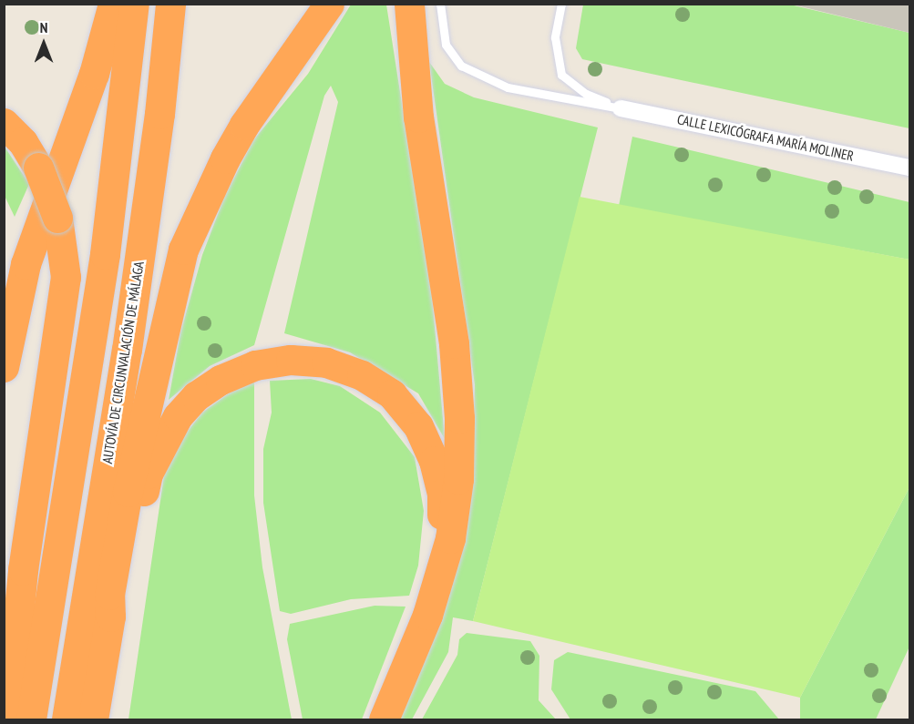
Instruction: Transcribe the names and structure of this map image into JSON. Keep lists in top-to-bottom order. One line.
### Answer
{"streets":{"highway":["AUTOVÍA DE CIRCUNVALACIÓN DE MÁLAGA"],"street":["CALLE LEXICÓGRAFA MARÍA MOLINER"]},"north":"top"}
